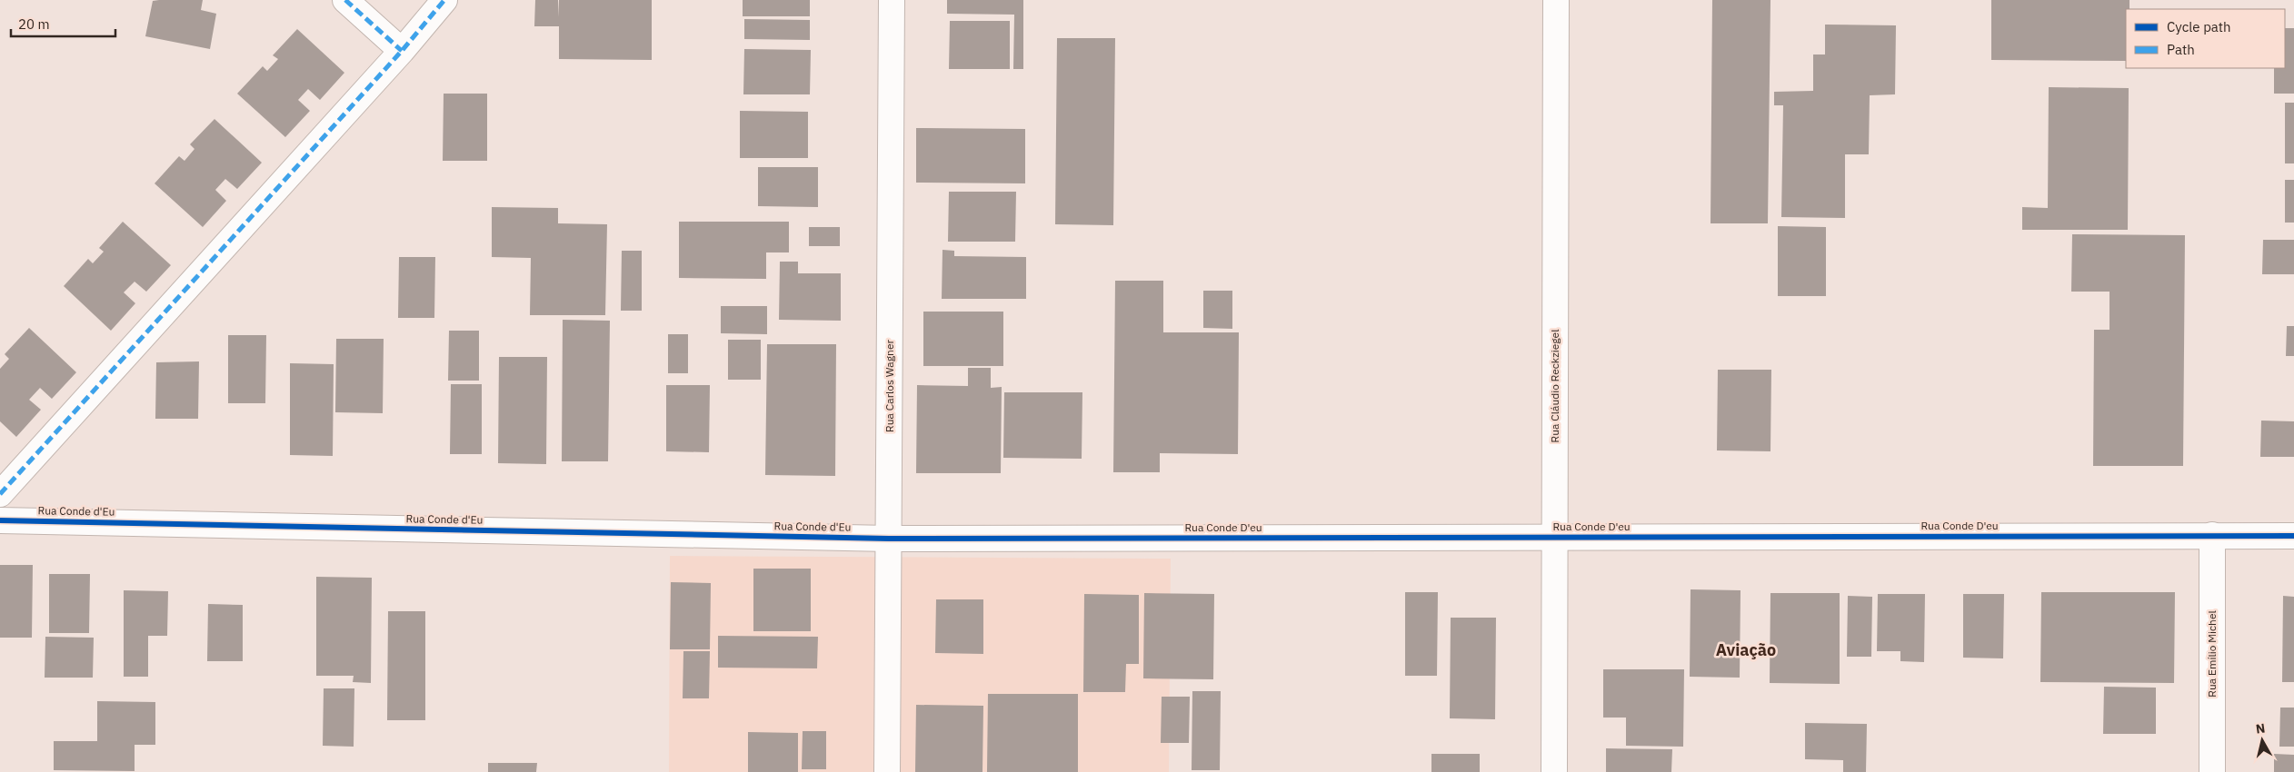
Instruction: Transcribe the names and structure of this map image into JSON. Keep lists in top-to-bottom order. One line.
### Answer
{"streets":{"street":["Rua Carlos Wagner","Rua Cláudio Reckziegel","Rua Conde d'Eu","Rua Conde D'eu","Rua Emílio Michel"]},"crossings":[["Rua Carlos Wagner","Rua Conde d'Eu"],["Rua Carlos Wagner","Rua Conde D'eu"],["Rua Cláudio Reckziegel","Rua Conde D'eu"],["Rua Conde d'Eu","Rua Conde D'eu"],["Rua Conde D'eu","Rua Emílio Michel"]],"districts":["Aviação"],"legend":["Cycle path","Path"],"scale_bar":"20 m","north":"top"}
